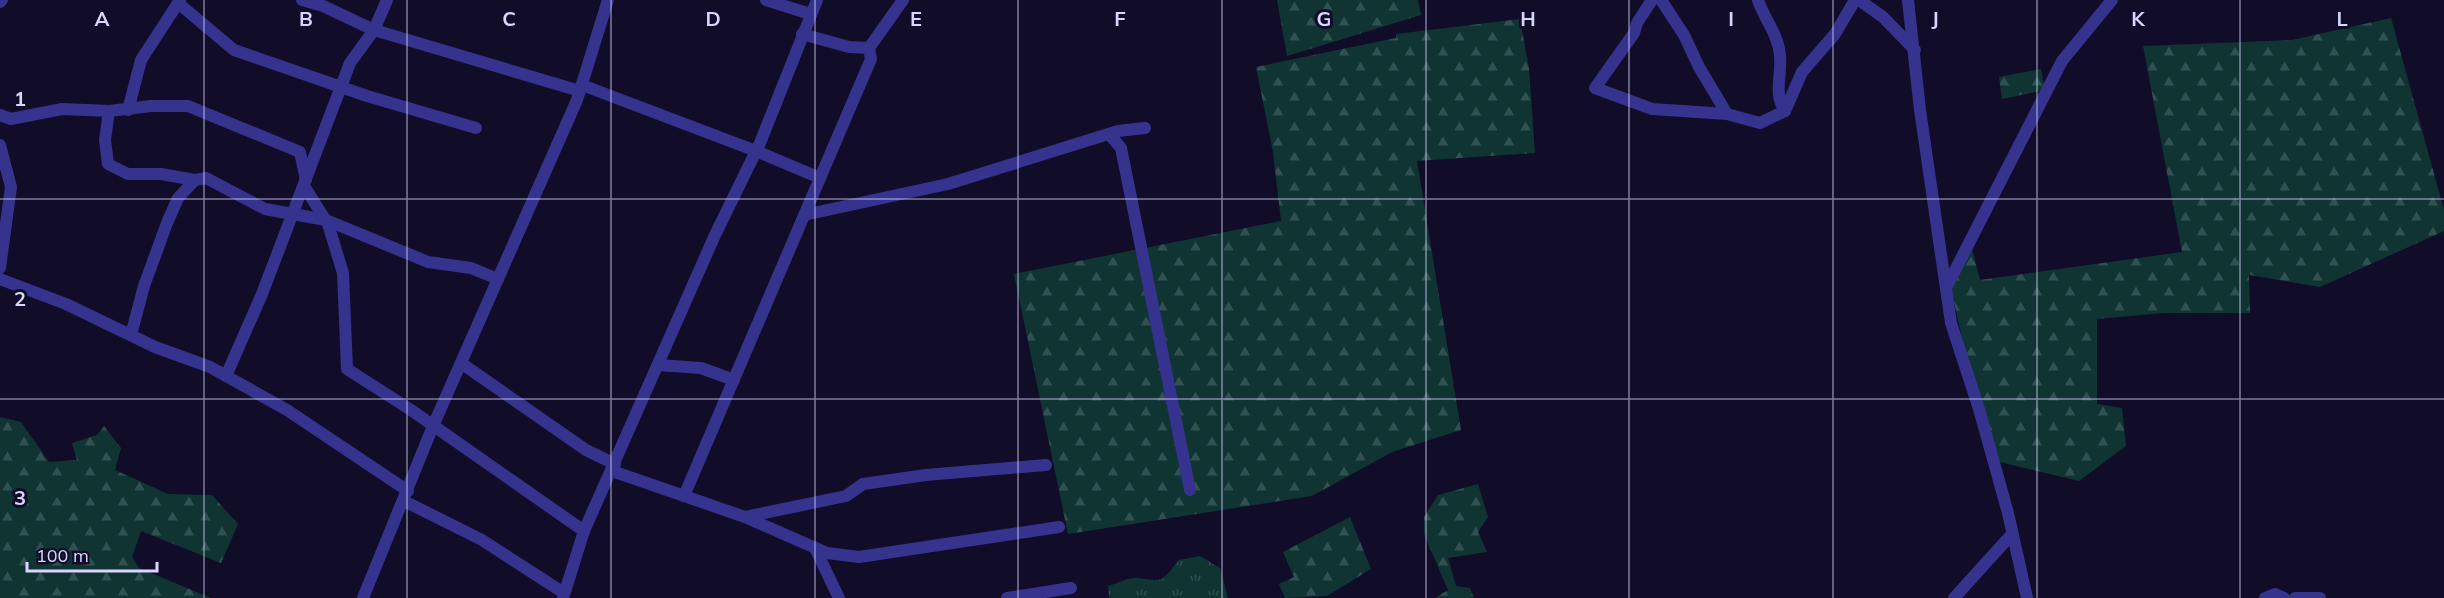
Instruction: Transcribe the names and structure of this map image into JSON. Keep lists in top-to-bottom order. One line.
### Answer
{"scale_bar":"100 m","grid":{"columns":["A","B","C","D","E","F","G","H","I","J","K","L"],"rows":["1","2","3"]}}
